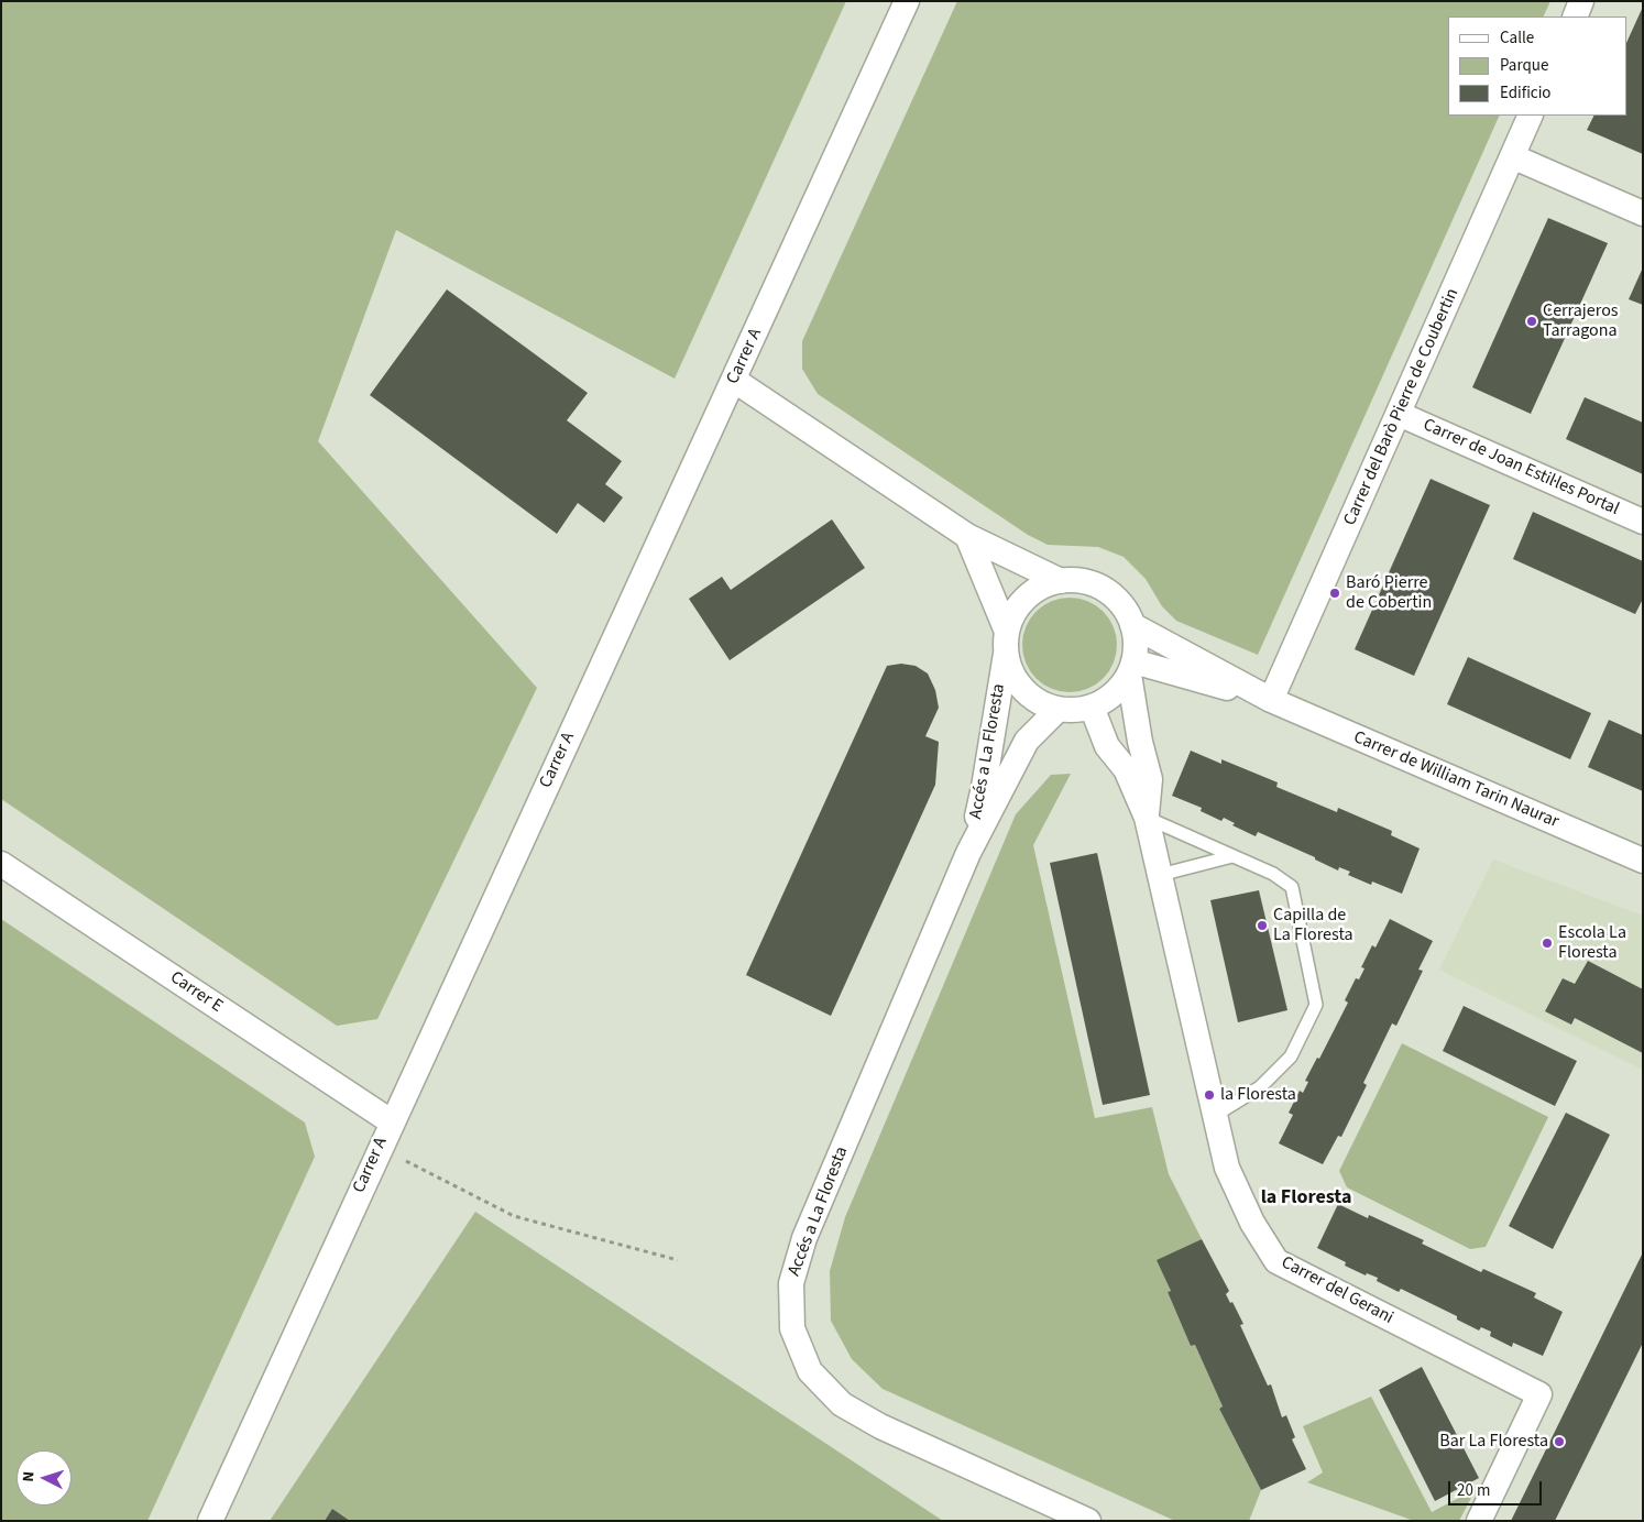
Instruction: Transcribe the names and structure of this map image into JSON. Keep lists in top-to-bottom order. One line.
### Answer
{"streets":{"street":["Carrer A","Carrer del Barò Pierre de Coubertin","Carrer de Joan Estil·les Portal","Accés a La Floresta","Carrer de William Tarin Naurar","Carrer E","Carrer del Gerani"]},"crossings":[["Carrer A","Carrer E"],["Carrer del Barò Pierre de Coubertin","Carrer de Joan Estil·les Portal"],["Carrer del Barò Pierre de Coubertin","Carrer de William Tarin Naurar"],["Accés a La Floresta","Carrer de William Tarin Naurar"],["Accés a La Floresta","Carrer del Gerani"],["Carrer de William Tarin Naurar","Carrer del Gerani"]],"districts":["la Floresta"],"places":["Cerrajeros Tarragona","Baró Pierre de Cobertin","Capilla de La Floresta","Escola La Floresta","la Floresta","Bar La Floresta"],"legend":["Calle","Parque","Edificio"],"scale_bar":"20 m","north":"left"}
